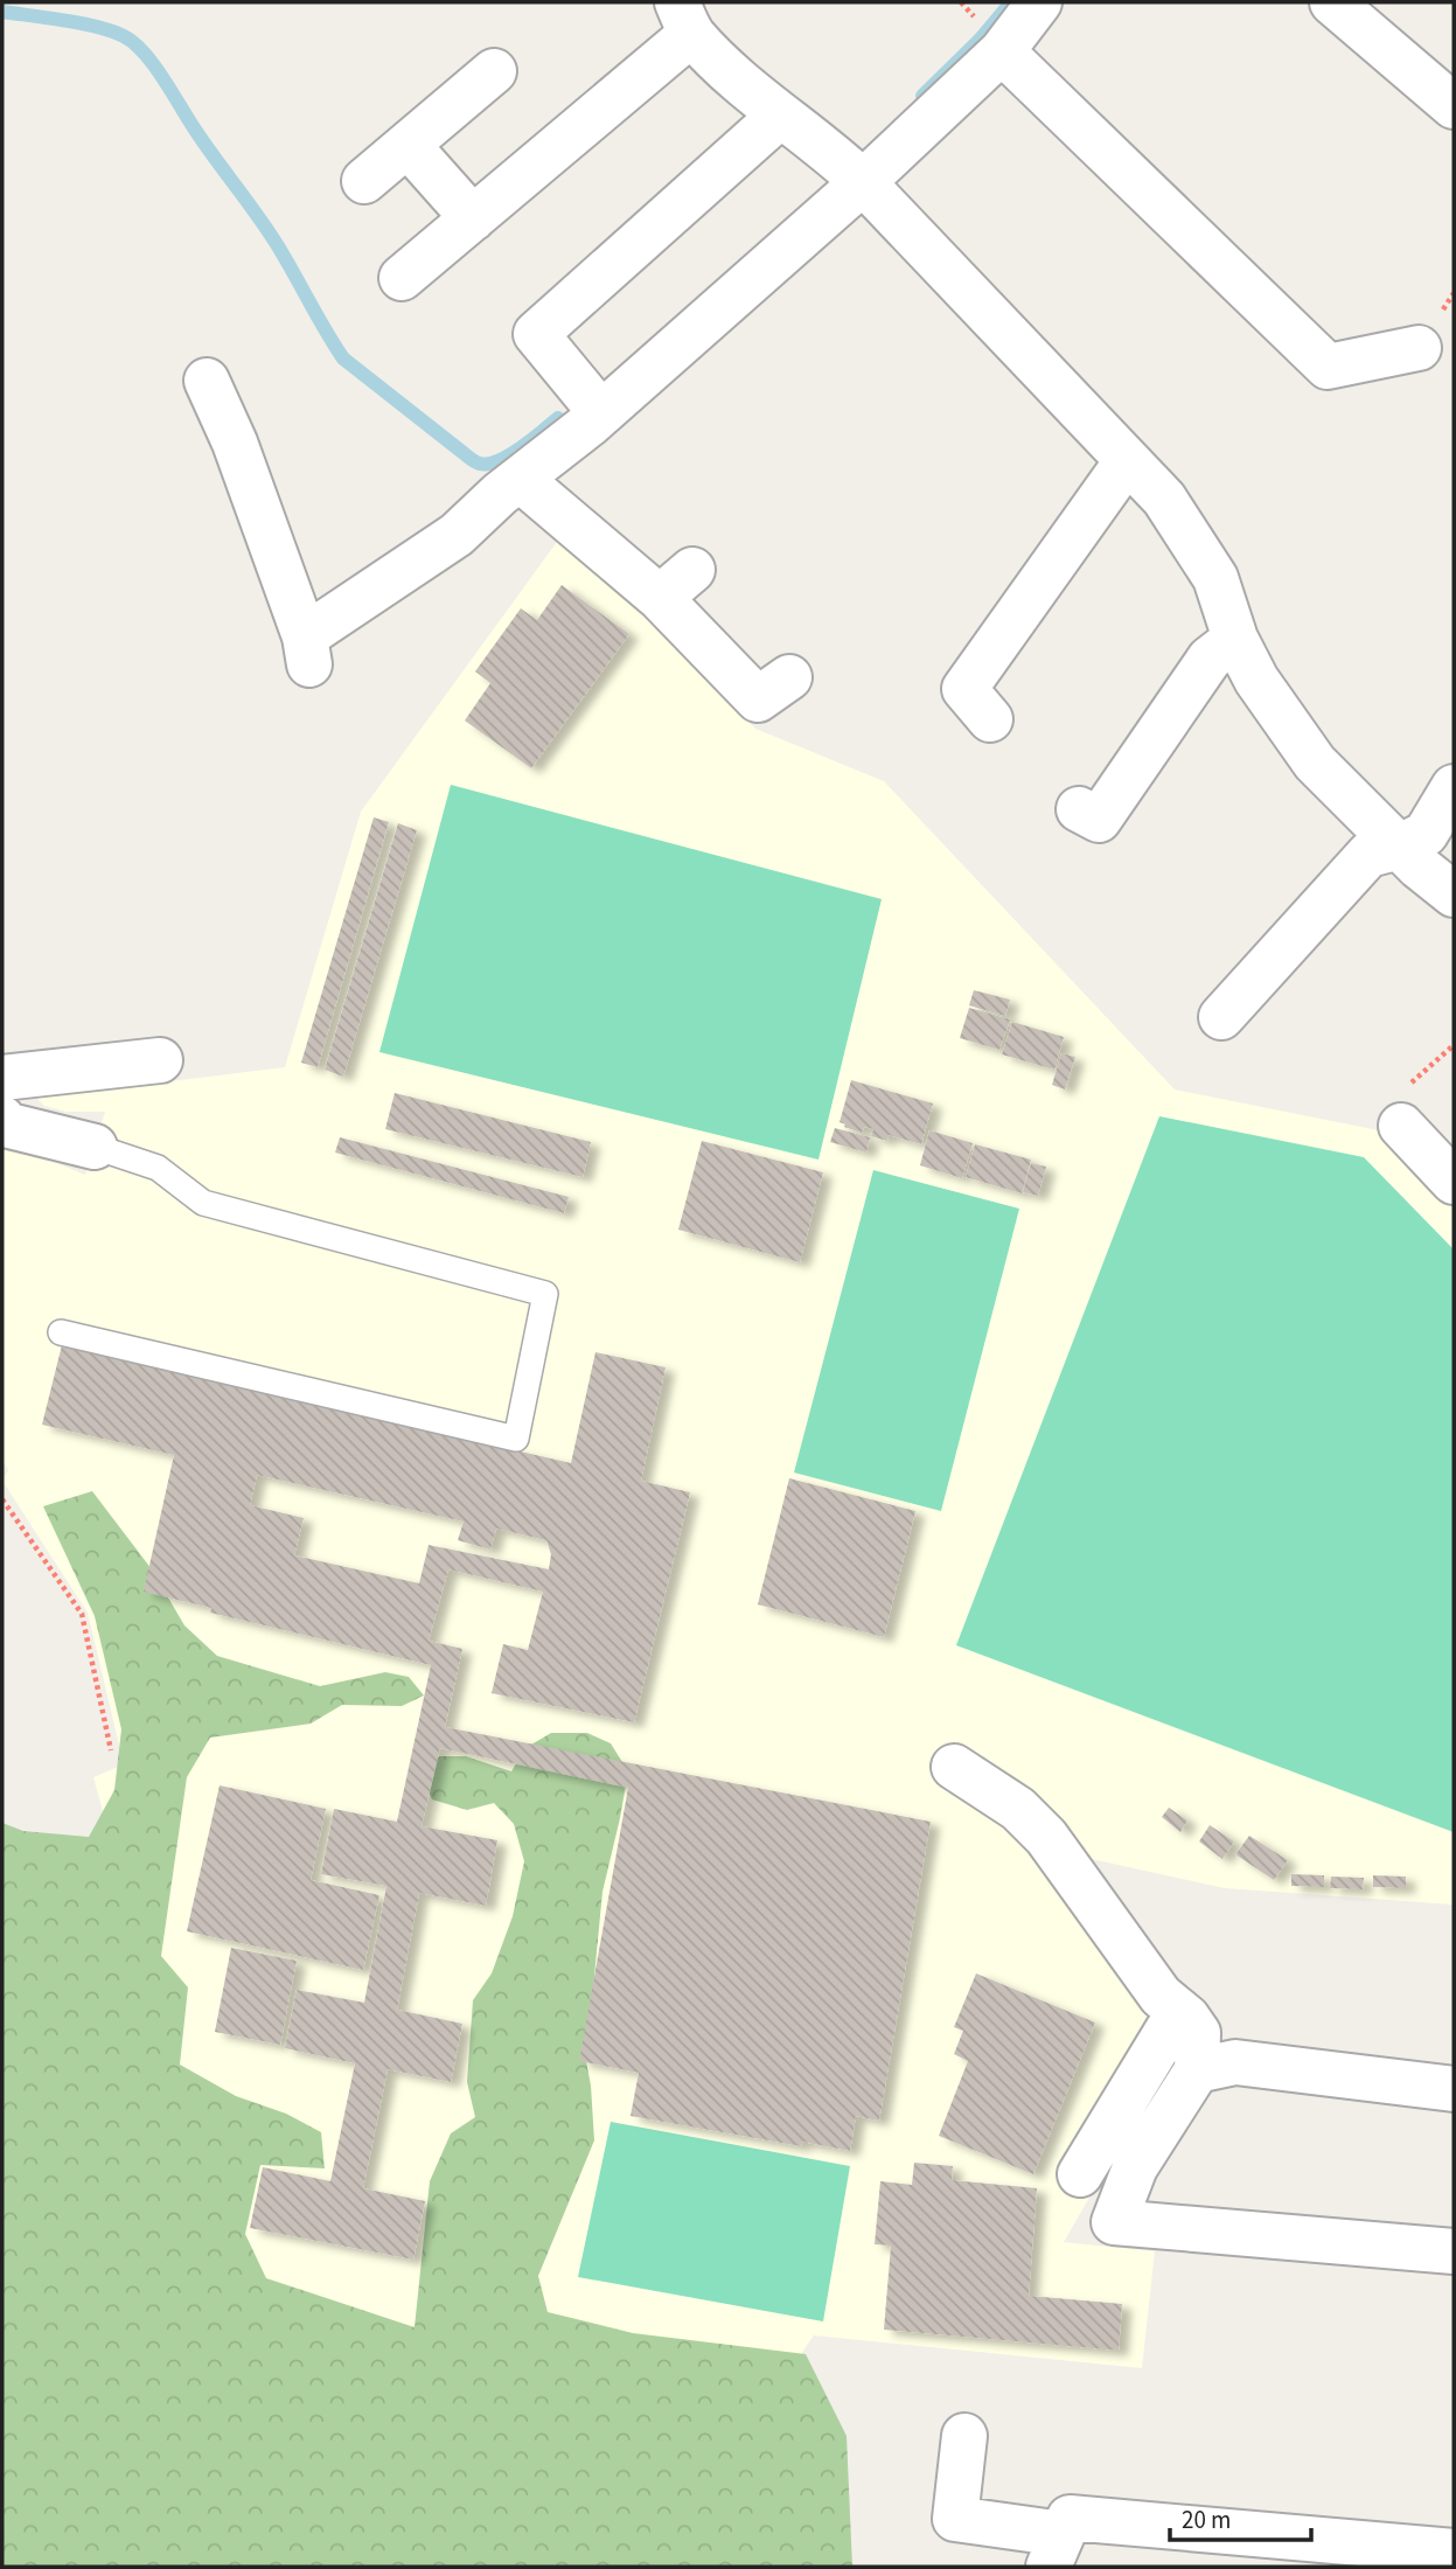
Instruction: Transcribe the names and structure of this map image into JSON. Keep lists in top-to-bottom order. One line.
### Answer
{"scale_bar":"20 m"}
